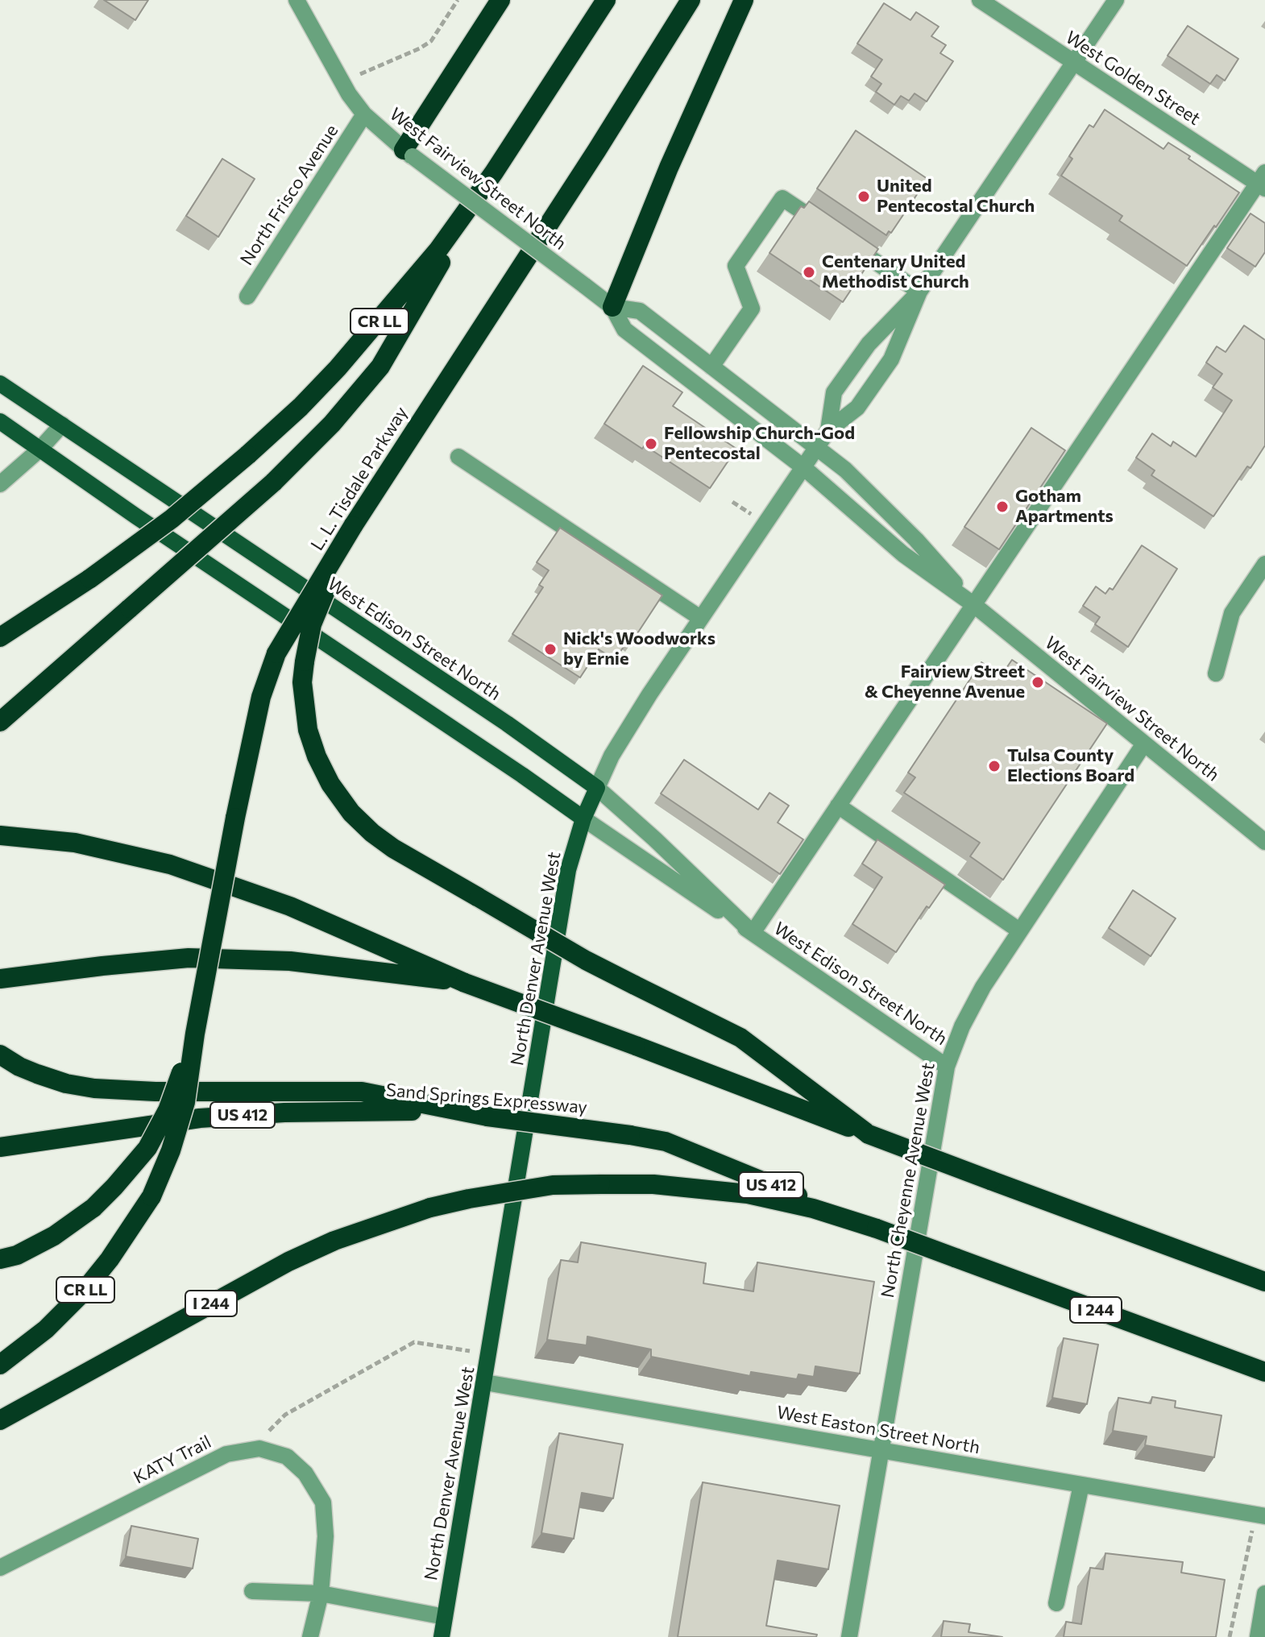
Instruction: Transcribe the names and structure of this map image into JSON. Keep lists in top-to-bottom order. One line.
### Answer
{"streets":{"highway":["CR LL","L. L. Tisdale Parkway","Sand Springs Expressway","US 412","I 244"],"main road":["West Edison Street North","North Denver Avenue West"],"street":["West Golden Street","West Fairview Street North","North Frisco Avenue","North Cheyenne Avenue West","West Easton Street North","KATY Trail"]},"crossings":[["West Golden Street","North Denver Avenue West"],["West Fairview Street North","North Frisco Avenue"],["West Fairview Street North","North Denver Avenue West"],["West Fairview Street North","North Cheyenne Avenue West"],["CR LL","L. L. Tisdale Parkway"],["West Edison Street North","North Denver Avenue West"],["West Edison Street North","North Cheyenne Avenue West"],["North Denver Avenue West","West Easton Street North"],["Sand Springs Expressway","I 244"],["North Cheyenne Avenue West","West Easton Street North"]],"places":["United Pentecostal Church","Centenary United Methodist Church","Fellowship Church-God Pentecostal","Gotham Apartments","Nick's Woodworks by Ernie","Fairview Street & Cheyenne Avenue","Tulsa County Elections Board"]}
